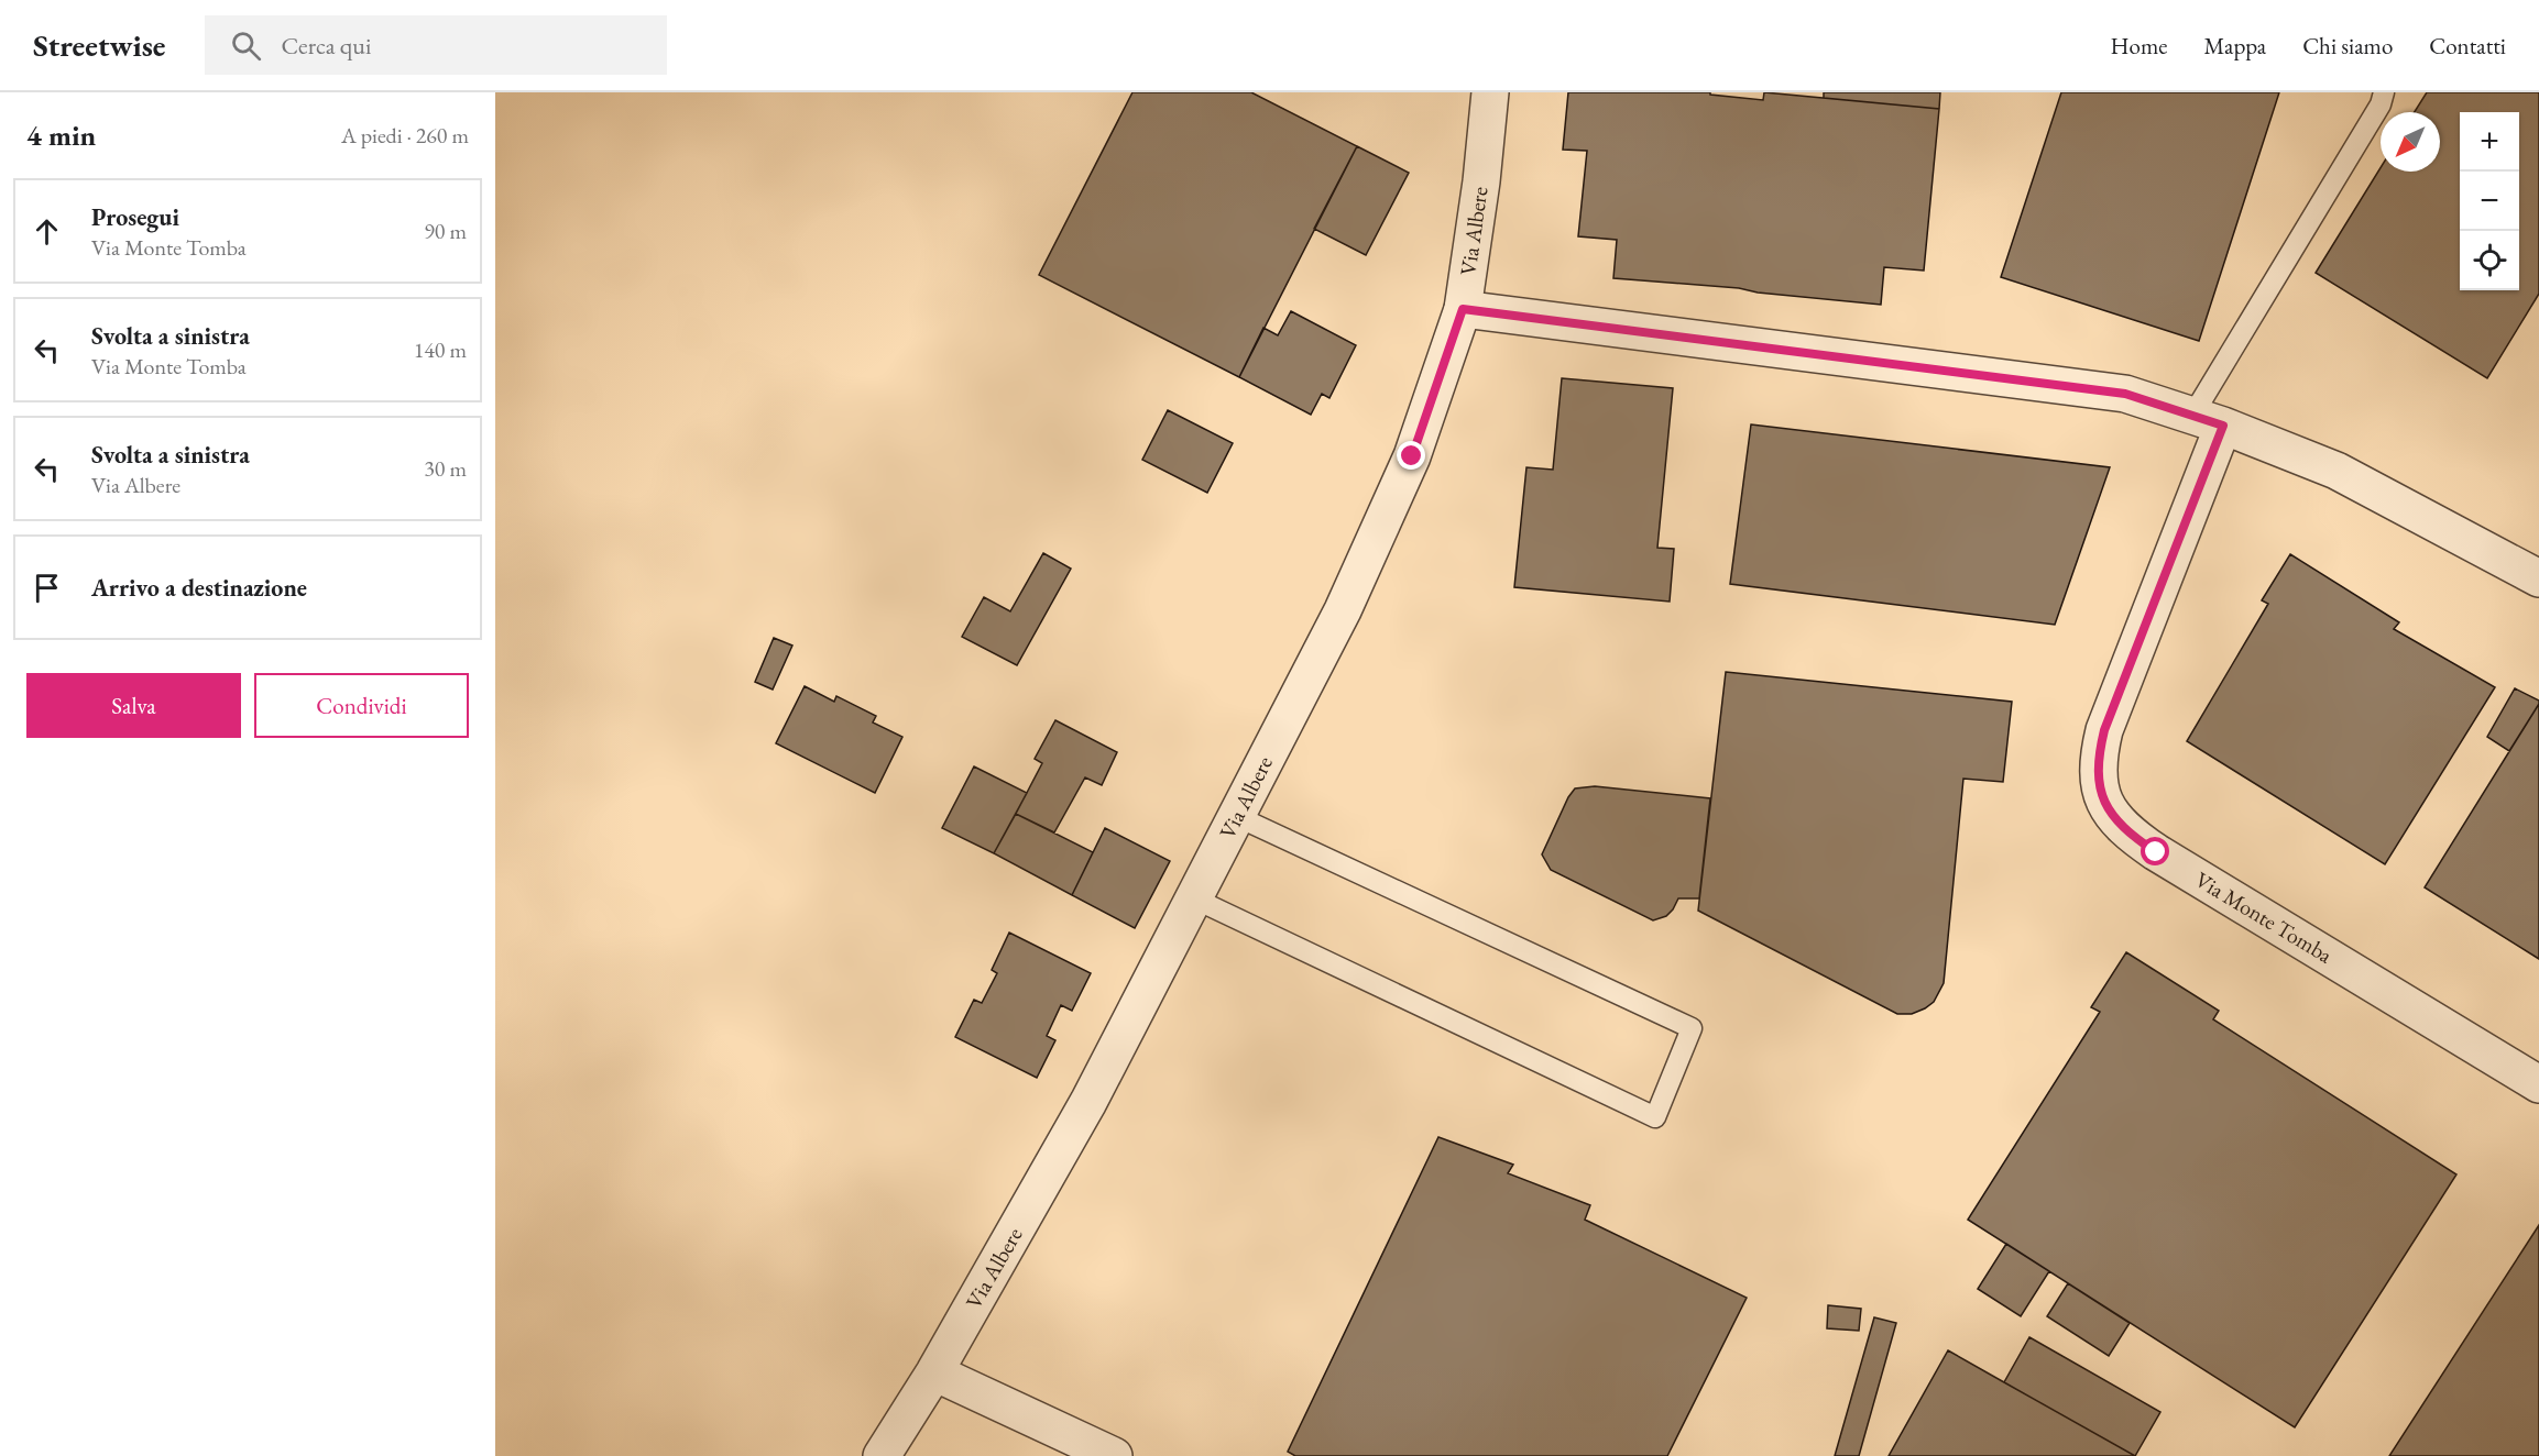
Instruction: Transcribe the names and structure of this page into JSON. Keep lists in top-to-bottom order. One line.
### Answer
{"streets":{"street":["Via Albere","Via Monte Tomba"]},"north":"bottom left","page":{"header":"Streetwise","search":"Cerca qui","nav":["Home","Mappa","Chi siamo","Contatti"],"heading":["4 min","A piedi · 260 m"],"map_buttons":["+","−"],"list":[["Prosegui","Via Monte Tomba","90 m"],["Svolta a sinistra","Via Monte Tomba","140 m"],["Svolta a sinistra","Via Albere","30 m"],"Arrivo a destinazione"],"buttons":["Salva","Condividi"]}}
